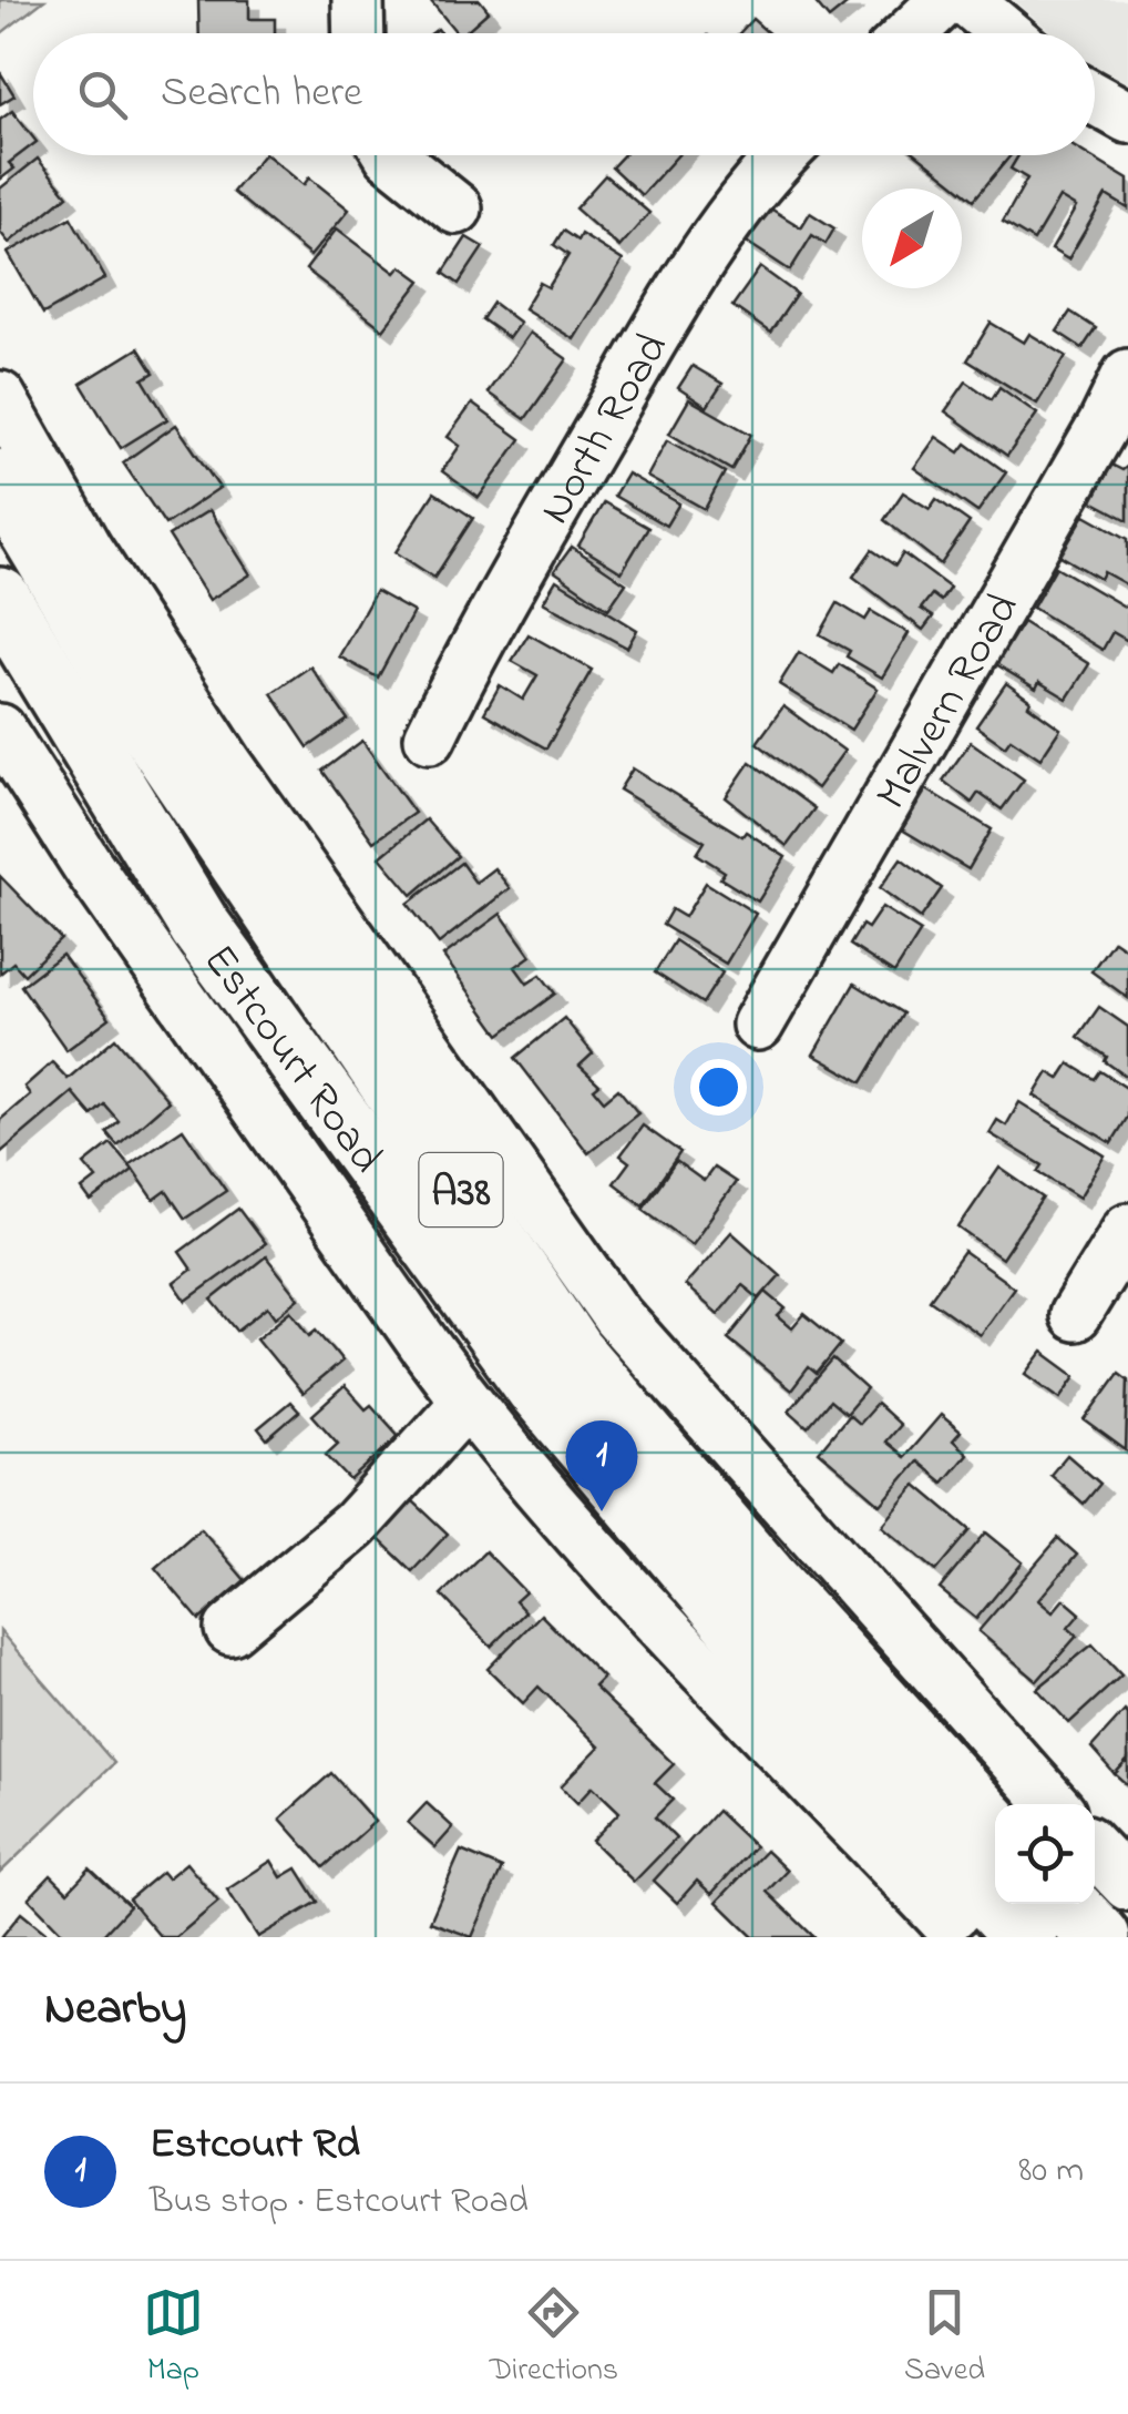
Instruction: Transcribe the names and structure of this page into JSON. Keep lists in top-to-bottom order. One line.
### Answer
{"streets":{"main road":["Estcourt Road","A38"],"street":["North Road","Malvern Road"]},"north":"bottom left","page":{"search":"Search here","pins":"1","heading":"Nearby","list":[{"mark":"1","name":"Estcourt Rd","note":"Bus stop · Estcourt Road","value":"80 m"}],"nav":["Map","Directions","Saved"]}}
